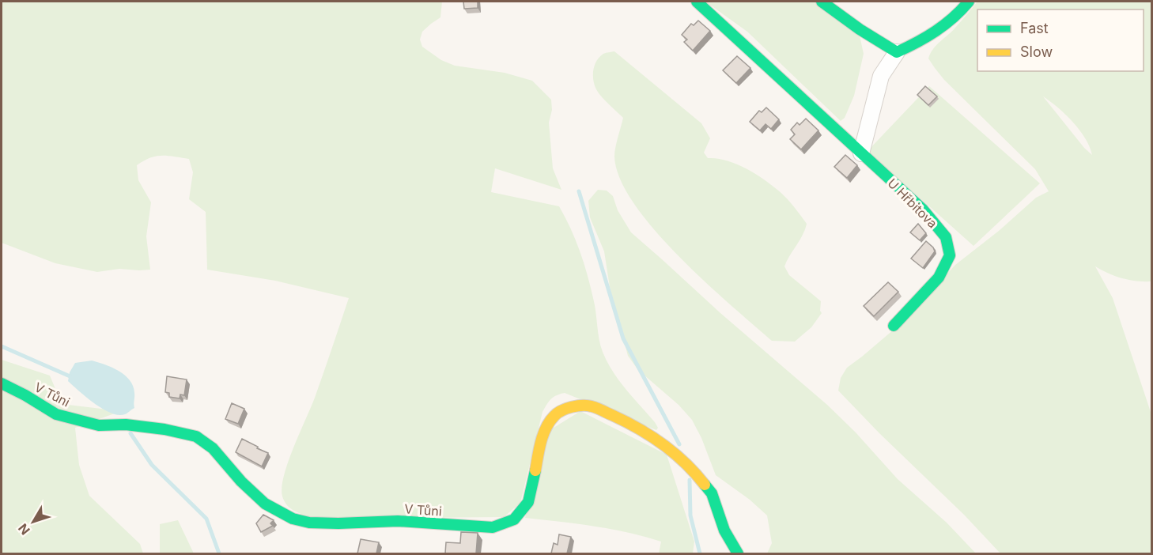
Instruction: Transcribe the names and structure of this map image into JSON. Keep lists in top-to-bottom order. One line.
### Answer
{"streets":{"street":["U Hřbitova","V Tůni"]},"legend":["Fast","Slow"],"north":"bottom left"}
